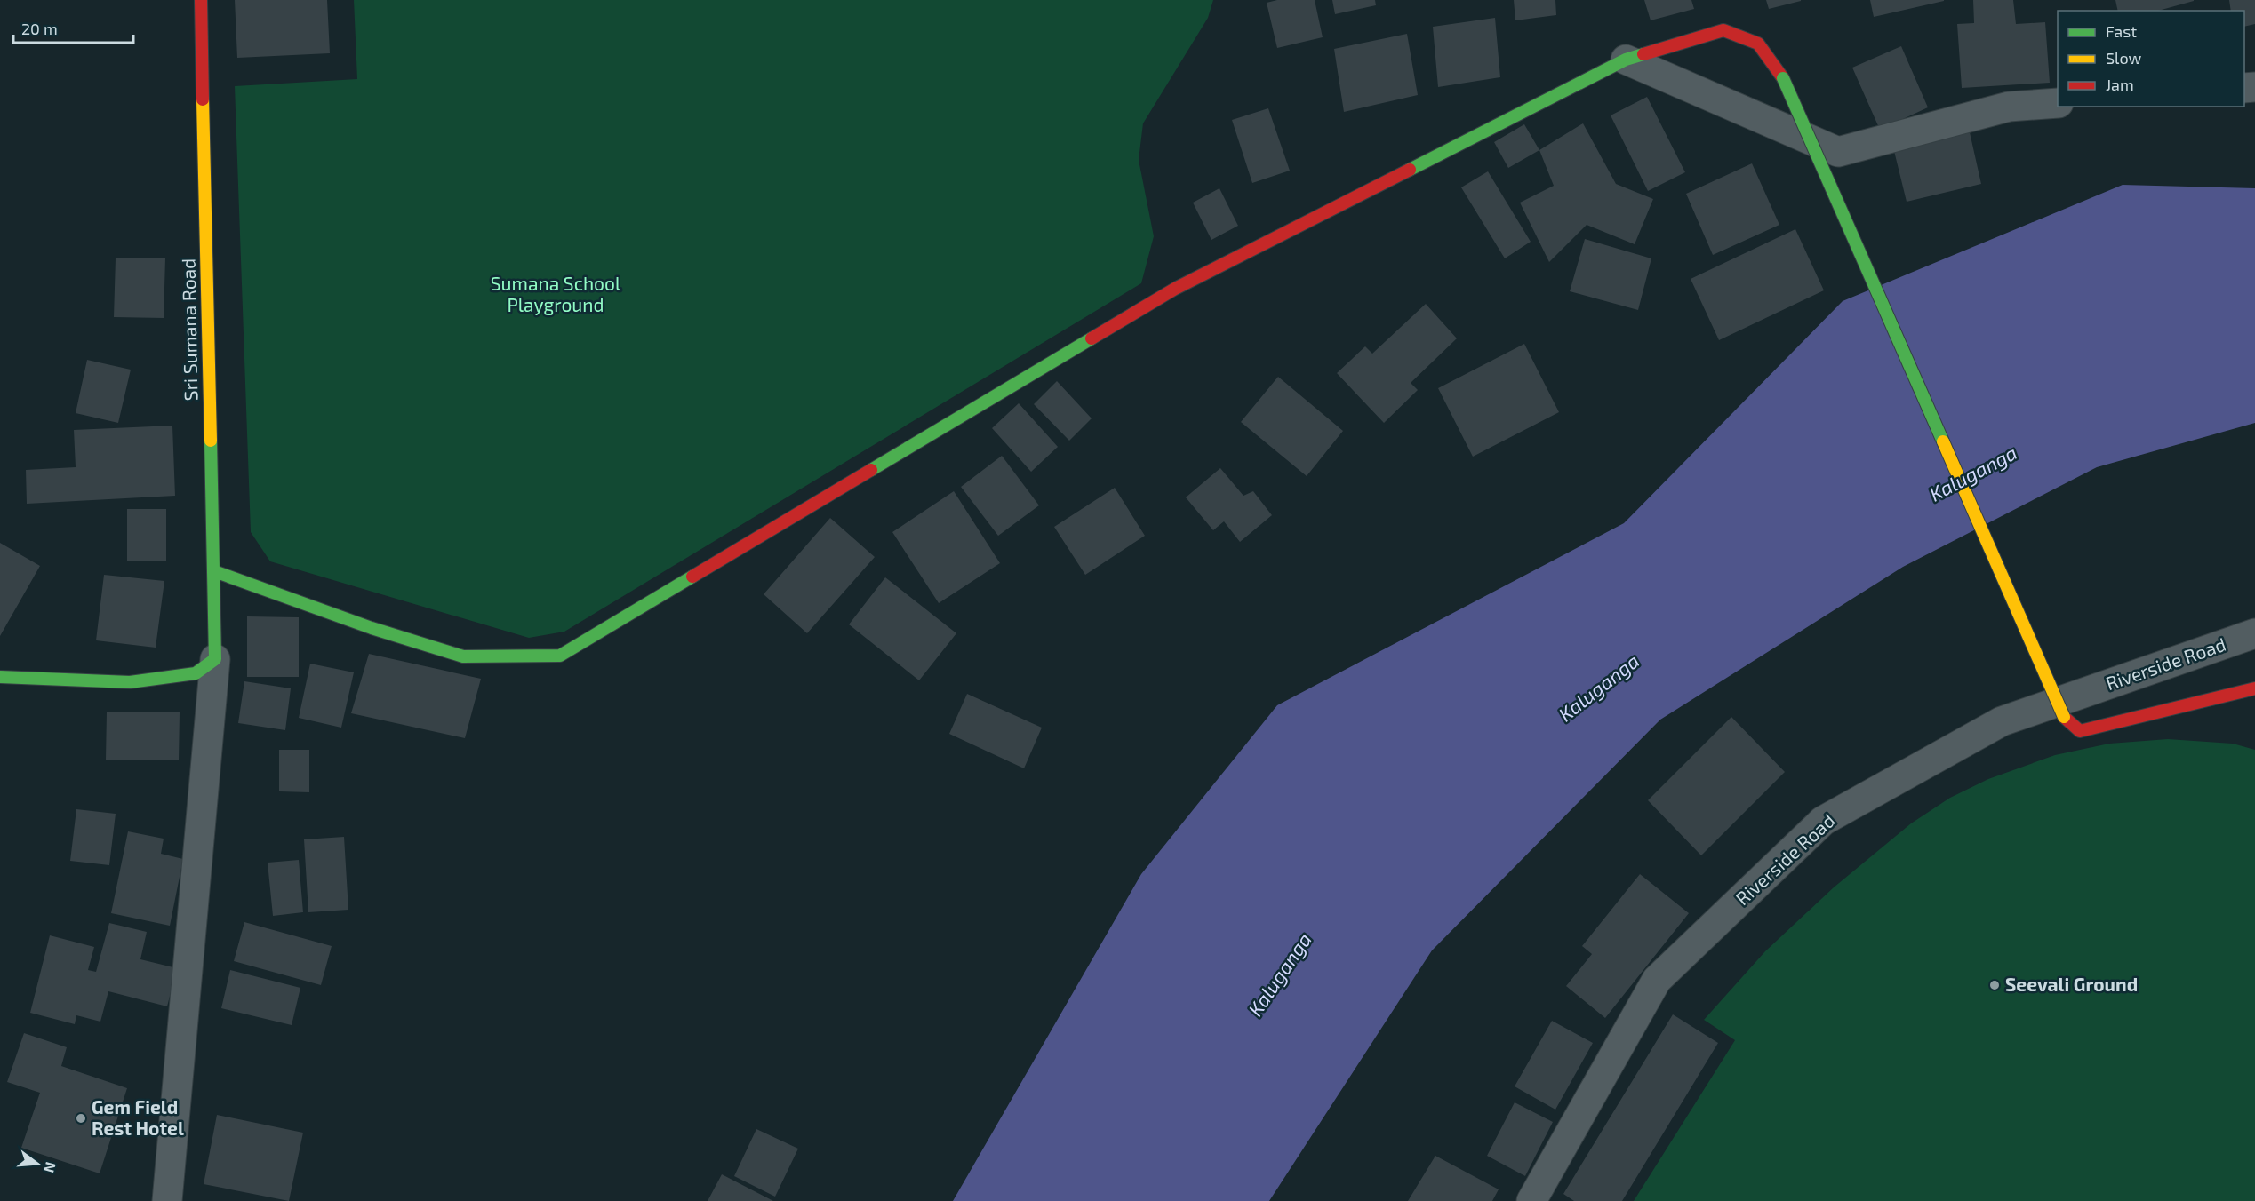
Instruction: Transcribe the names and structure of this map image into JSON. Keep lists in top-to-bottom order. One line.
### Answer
{"streets":{"street":["Sri Sumana Road","Riverside Road"]},"water":["Kaluganga"],"parks":["Sumana School Playground"],"places":["Seevali Ground","Gem Field Rest Hotel"],"legend":["Fast","Slow","Jam"],"scale_bar":"20 m","north":"right"}
